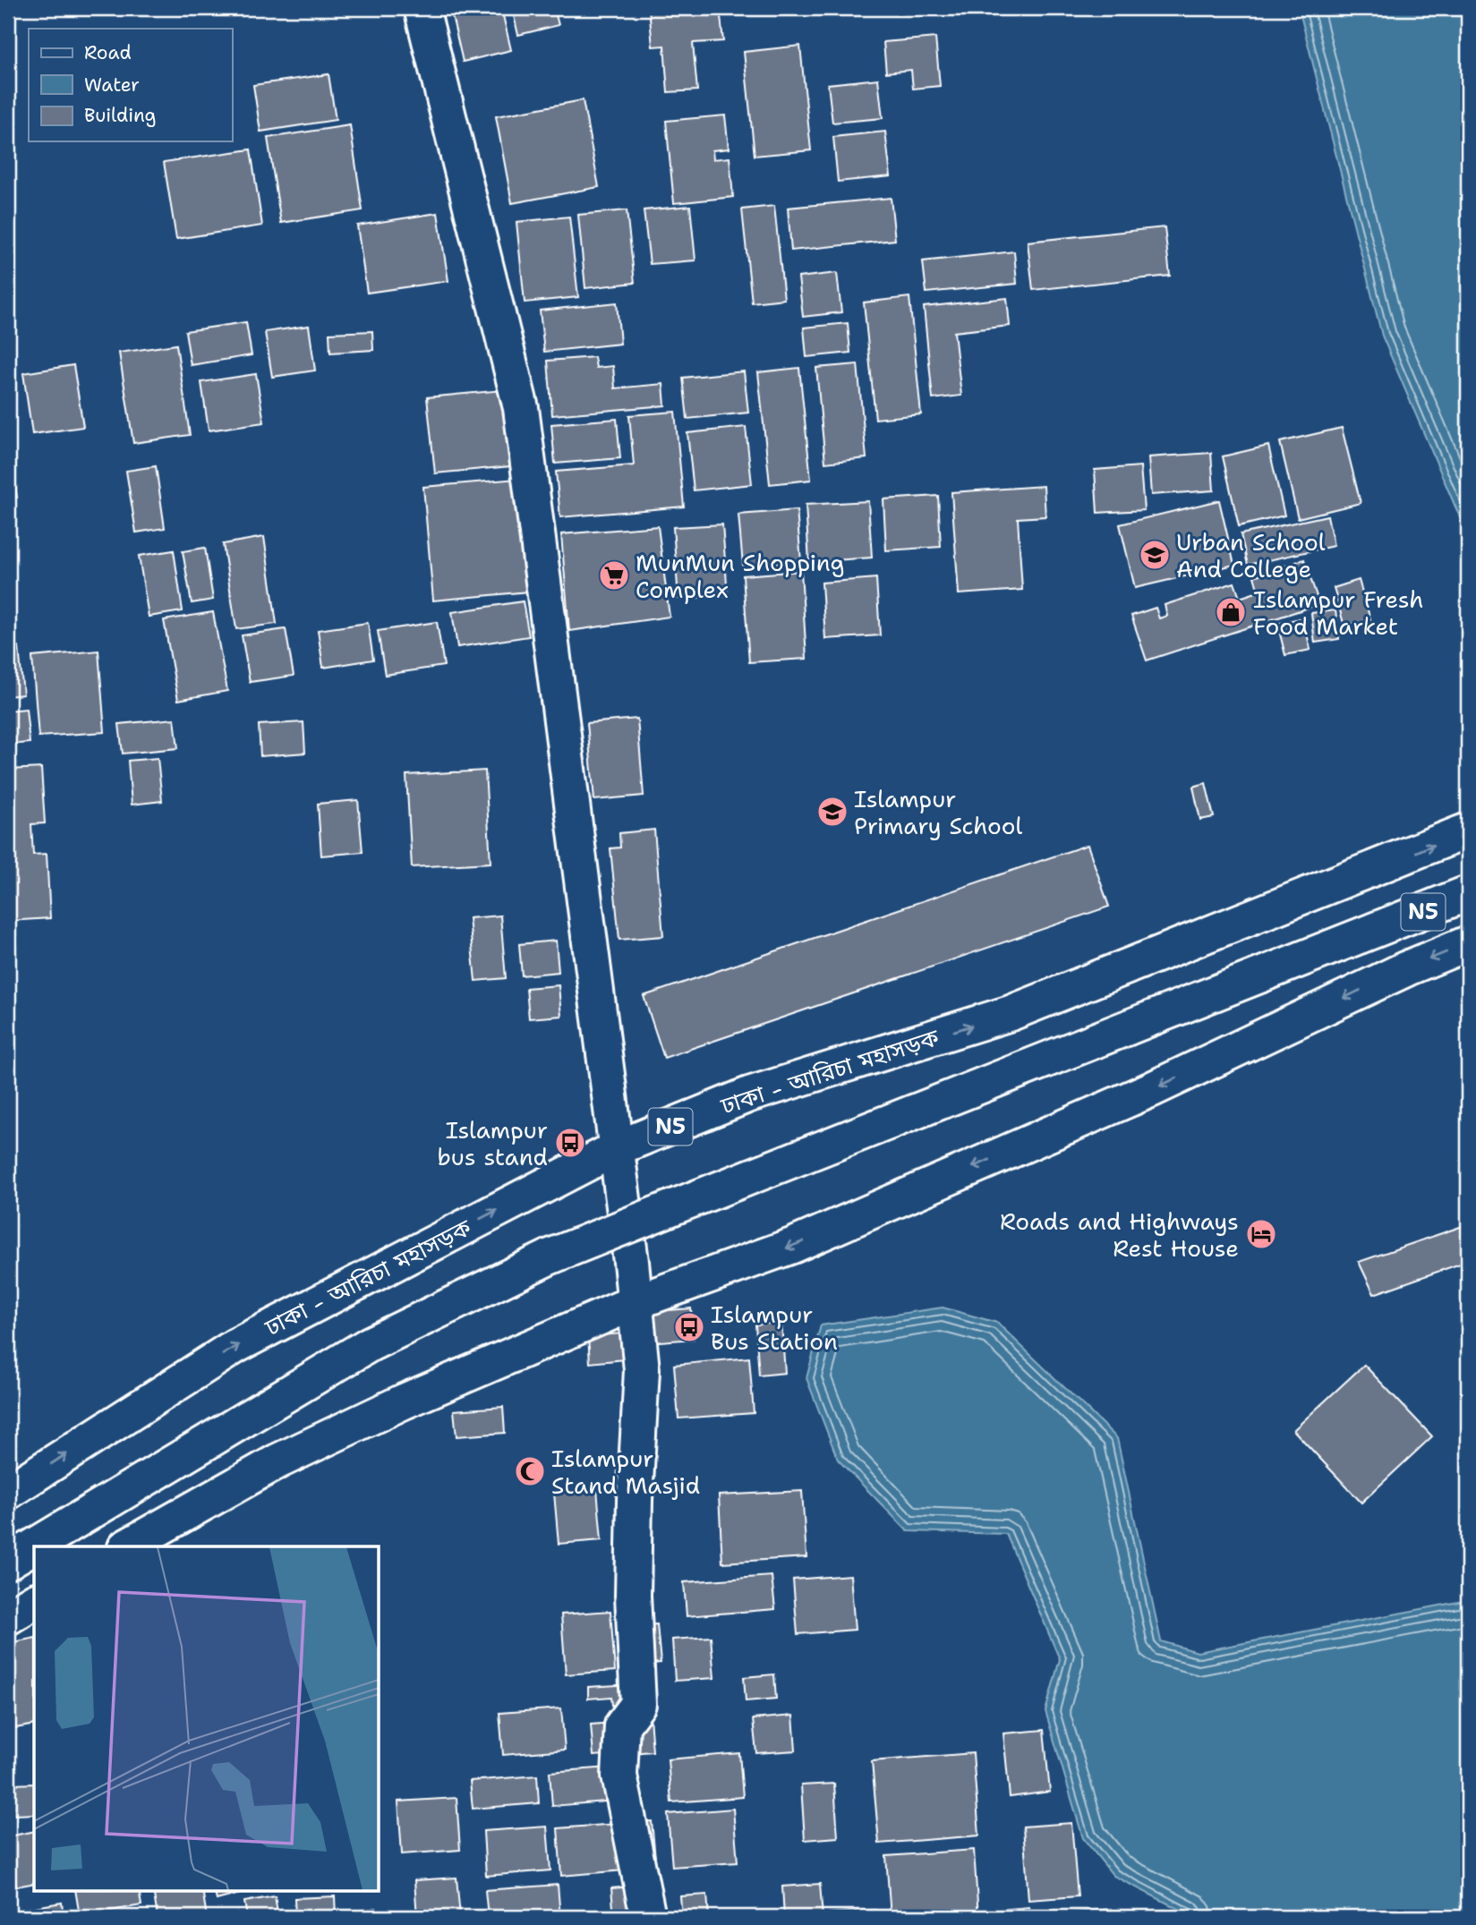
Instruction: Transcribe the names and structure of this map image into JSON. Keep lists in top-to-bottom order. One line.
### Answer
{"streets":{"main road":["N5","ঢাকা - আরিচা মহাসড়ক"]},"places":{"school or university":["Urban School And College","Islampur Primary School"],"supermarket":["MunMun Shopping Complex"],"shop":["Islampur Fresh Food Market"],"bus stop":["Islampur bus stand","Islampur Bus Station"],"hotel":["Roads and Highways Rest House"],"mosque":["Islampur Stand Masjid"]},"legend":["Road","Water","Building"]}
